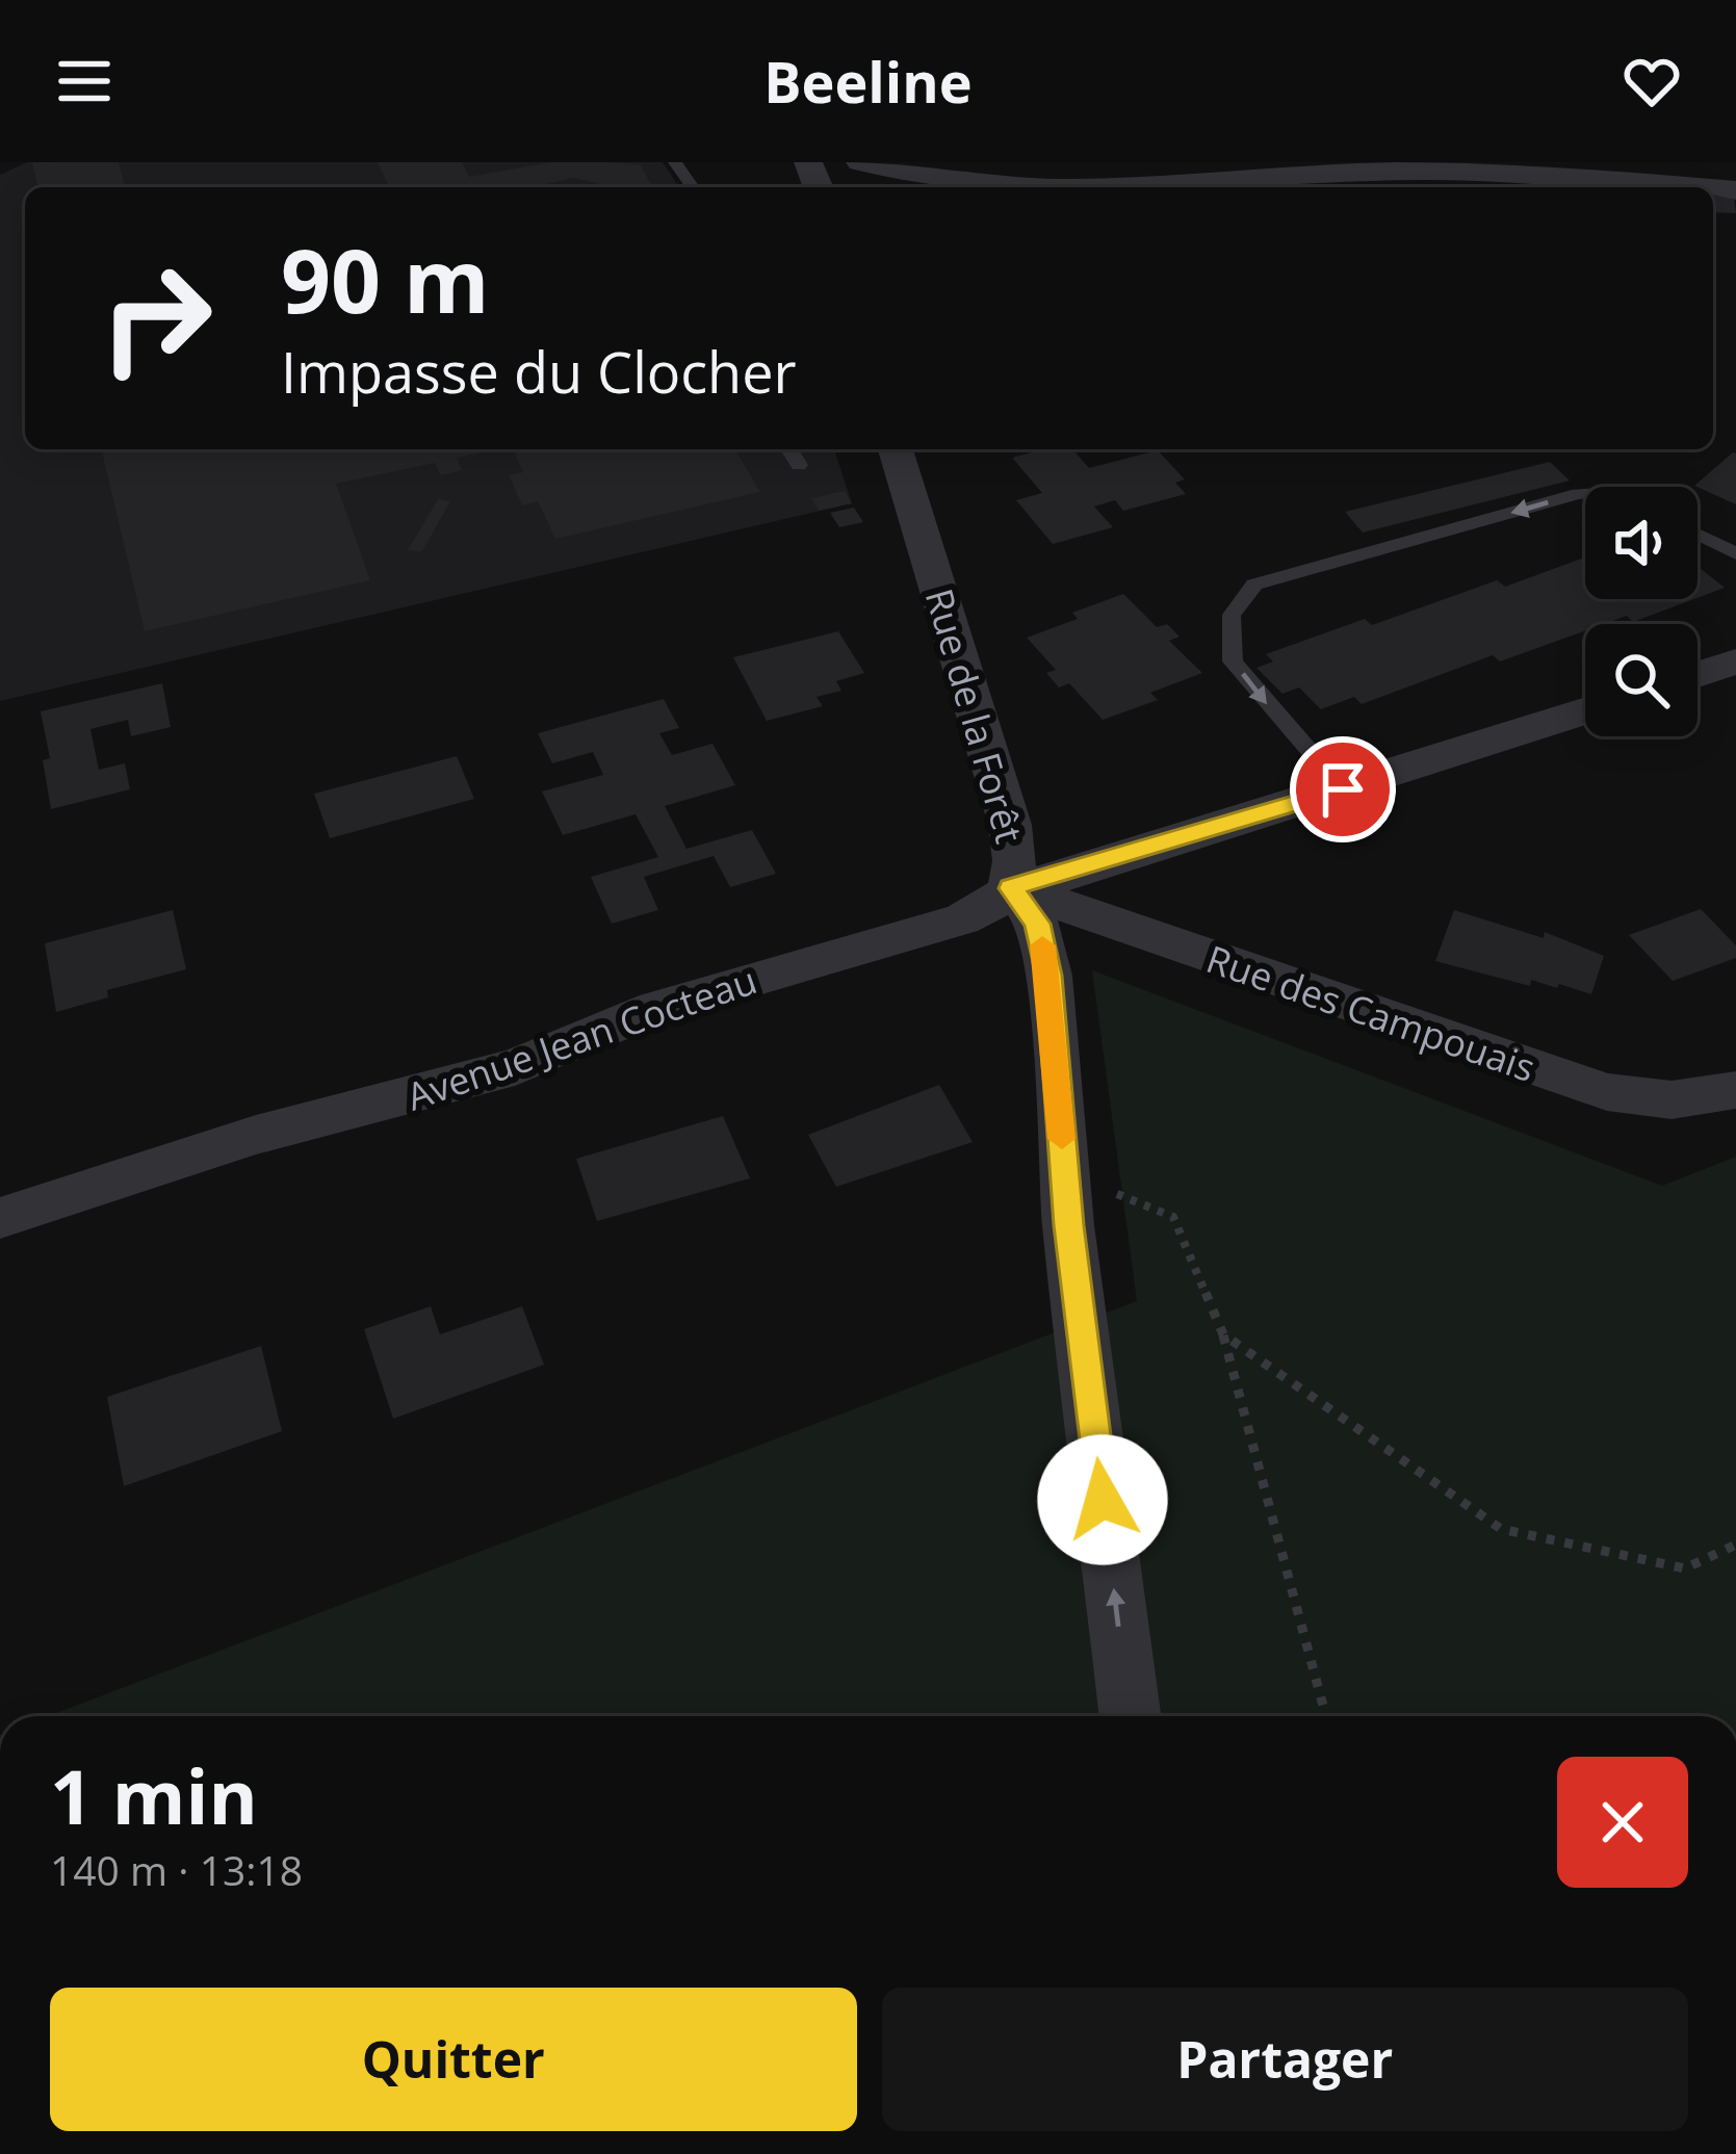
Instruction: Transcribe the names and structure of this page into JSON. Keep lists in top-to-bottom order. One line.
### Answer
{"streets":{"street":["Rue de la Forêt","Rue des Campouais","Avenue Jean Cocteau"]},"crossings":[["Rue de la Forêt","Rue des Campouais"],["Rue de la Forêt","Avenue Jean Cocteau"],["Rue des Campouais","Avenue Jean Cocteau"]],"one_way":["Rue de la Forêt"],"page":{"header":"Beeline","turn":["90 m","Impasse du Clocher"],"heading":["1 min","140 m · 13:18"],"buttons":["Quitter","Partager"]}}
